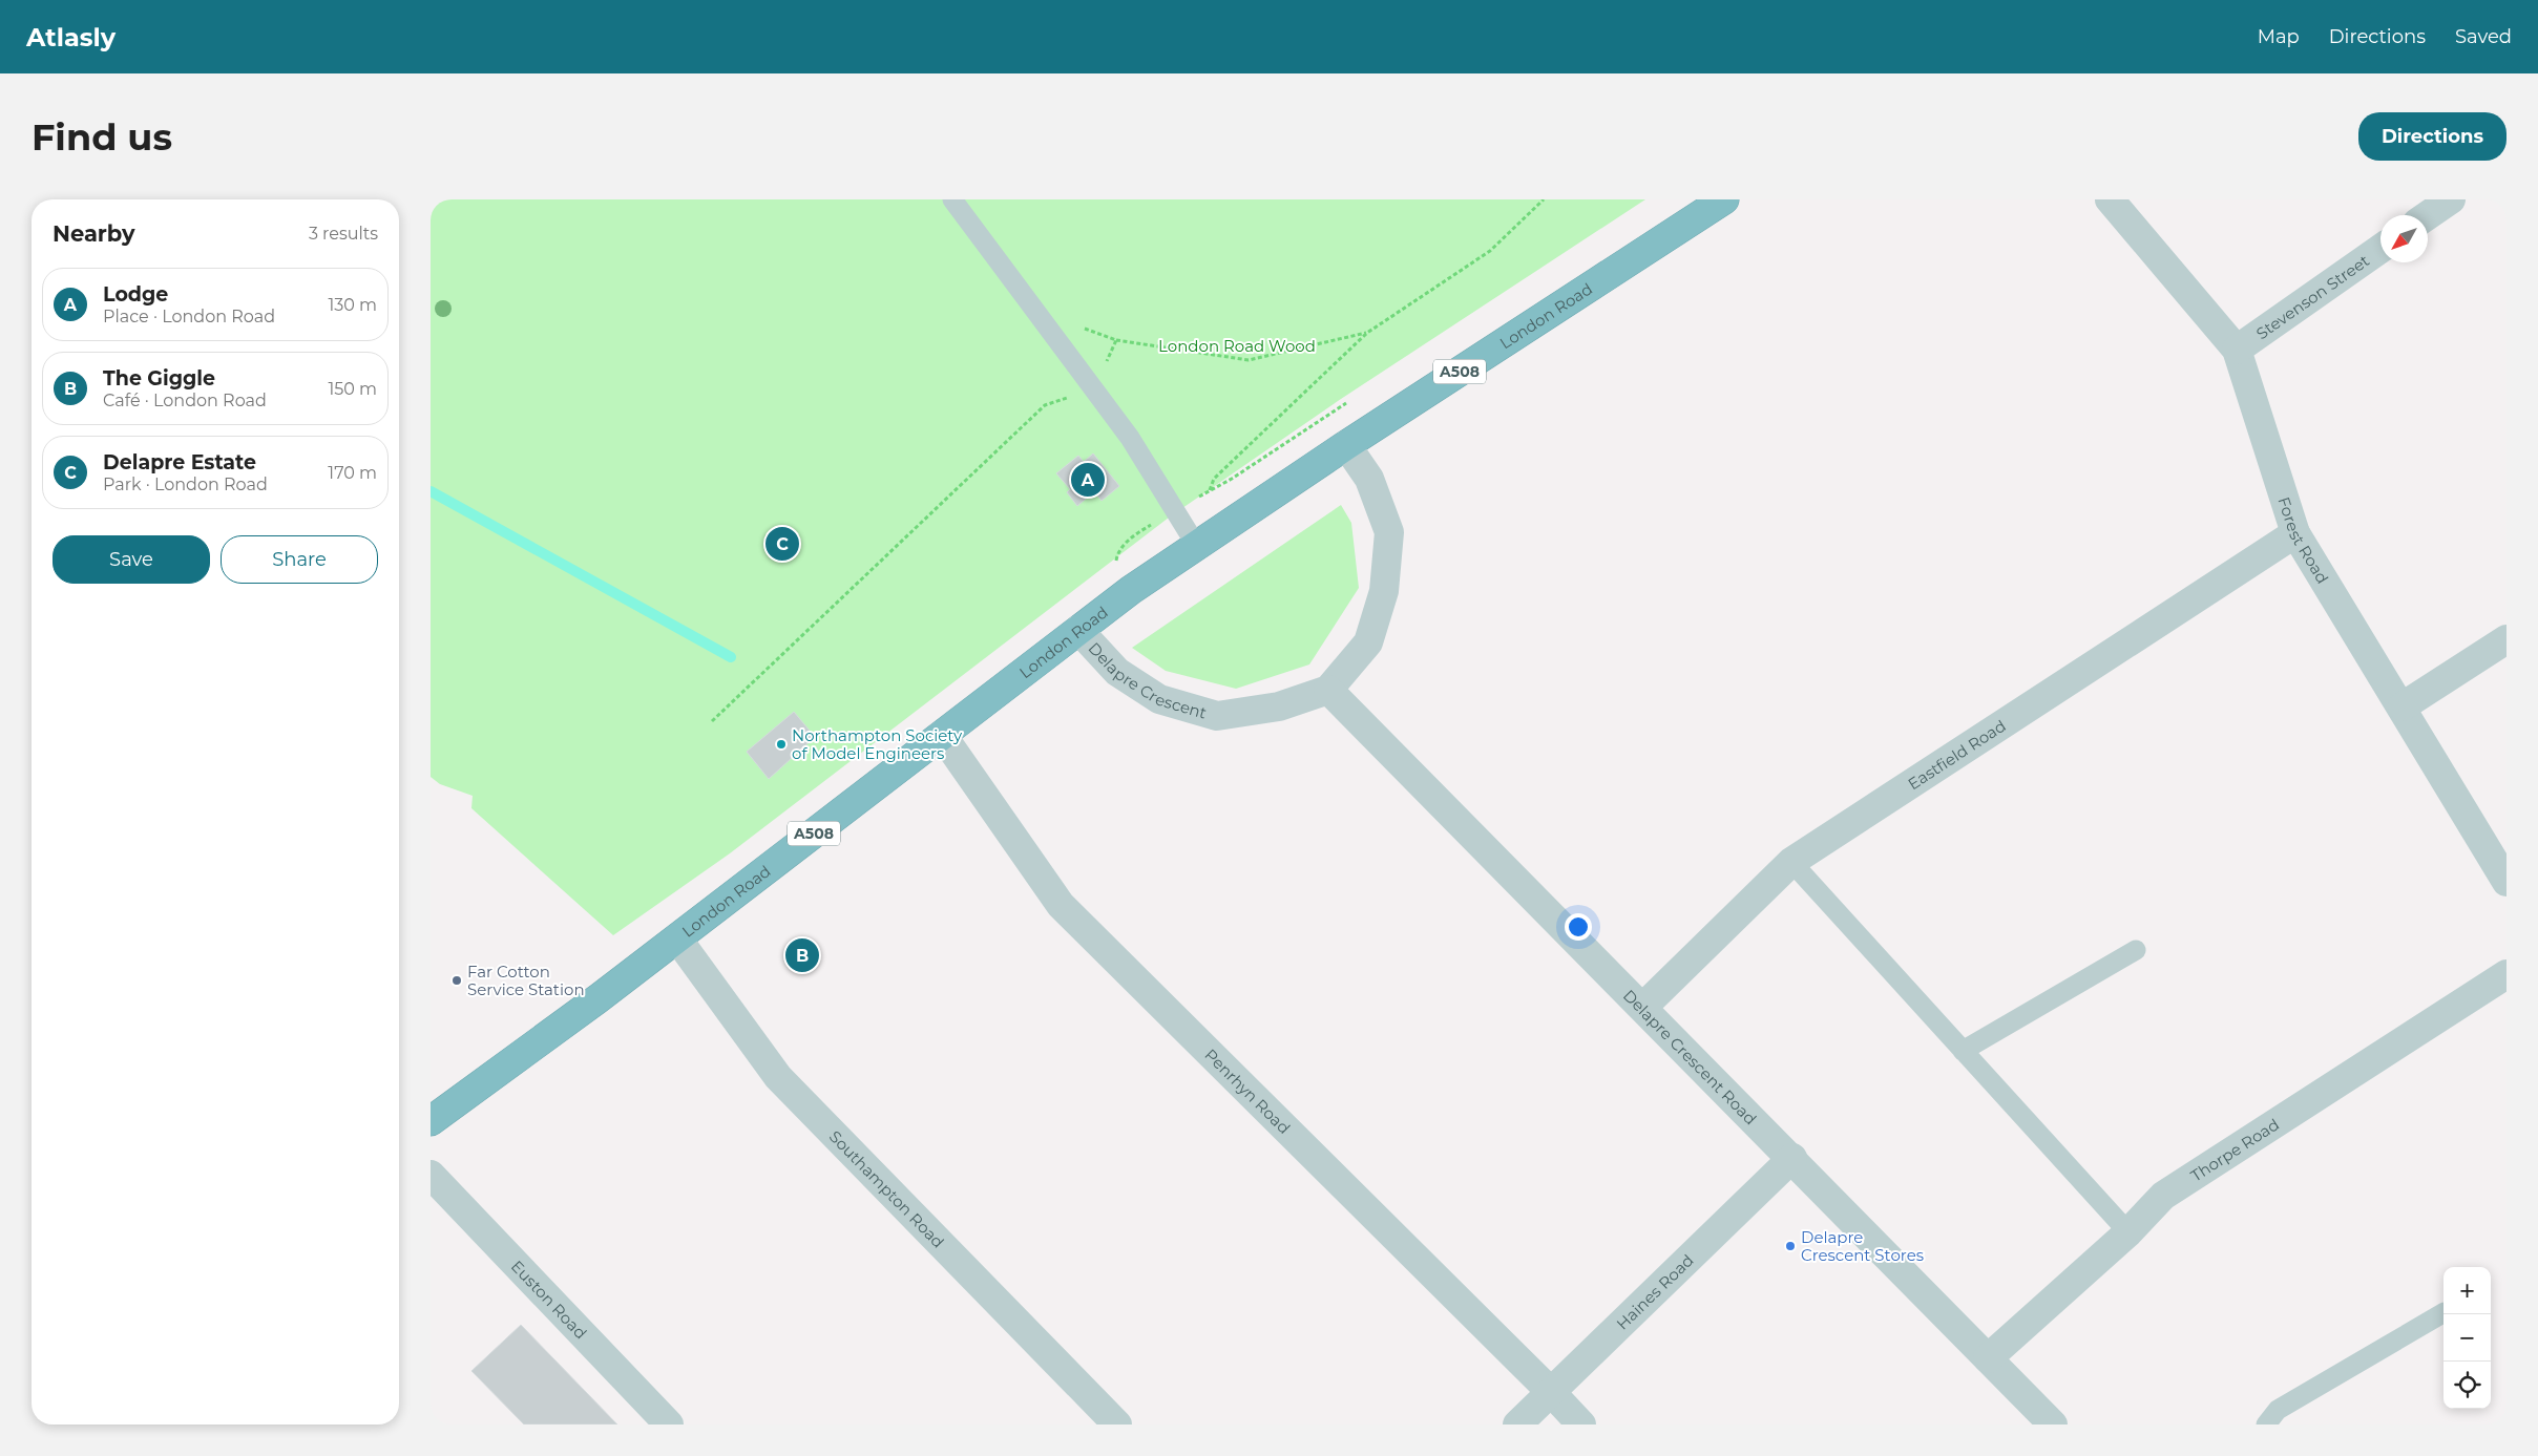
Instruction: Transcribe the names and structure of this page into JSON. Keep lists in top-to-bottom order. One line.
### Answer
{"streets":{"highway":["London Road","A508"],"street":["Stevenson Street","Forest Road","Delapre Crescent","Eastfield Road","Delapre Crescent Road","Penrhyn Road","Thorpe Road","Southampton Road","Haines Road","Euston Road"]},"crossings":[["Stevenson Street","Forest Road"],["London Road","Delapre Crescent"],["London Road","Penrhyn Road"],["London Road","Southampton Road"],["Forest Road","Eastfield Road"],["Delapre Crescent","Delapre Crescent Road"],["Eastfield Road","Delapre Crescent Road"],["Delapre Crescent Road","Thorpe Road"],["Delapre Crescent Road","Haines Road"],["Penrhyn Road","Haines Road"]],"parks":["London Road Wood"],"places":["Northampton Society of Model Engineers","Far Cotton Service Station","Delapre Crescent Stores"],"north":"bottom left","page":{"header":"Atlasly","nav":["Map","Directions","Saved"],"buttons":["Directions",["Save","Share"]],"title":"Find us","heading":["Nearby","3 results"],"list":[{"mark":"A","name":"Lodge","note":"Place · London Road","value":"130 m"},{"mark":"B","name":"The Giggle","note":"Café · London Road","value":"150 m"},{"mark":"C","name":"Delapre Estate","note":"Park · London Road","value":"170 m"}],"pins":["A","C","B"],"map_buttons":["+","−"]}}
